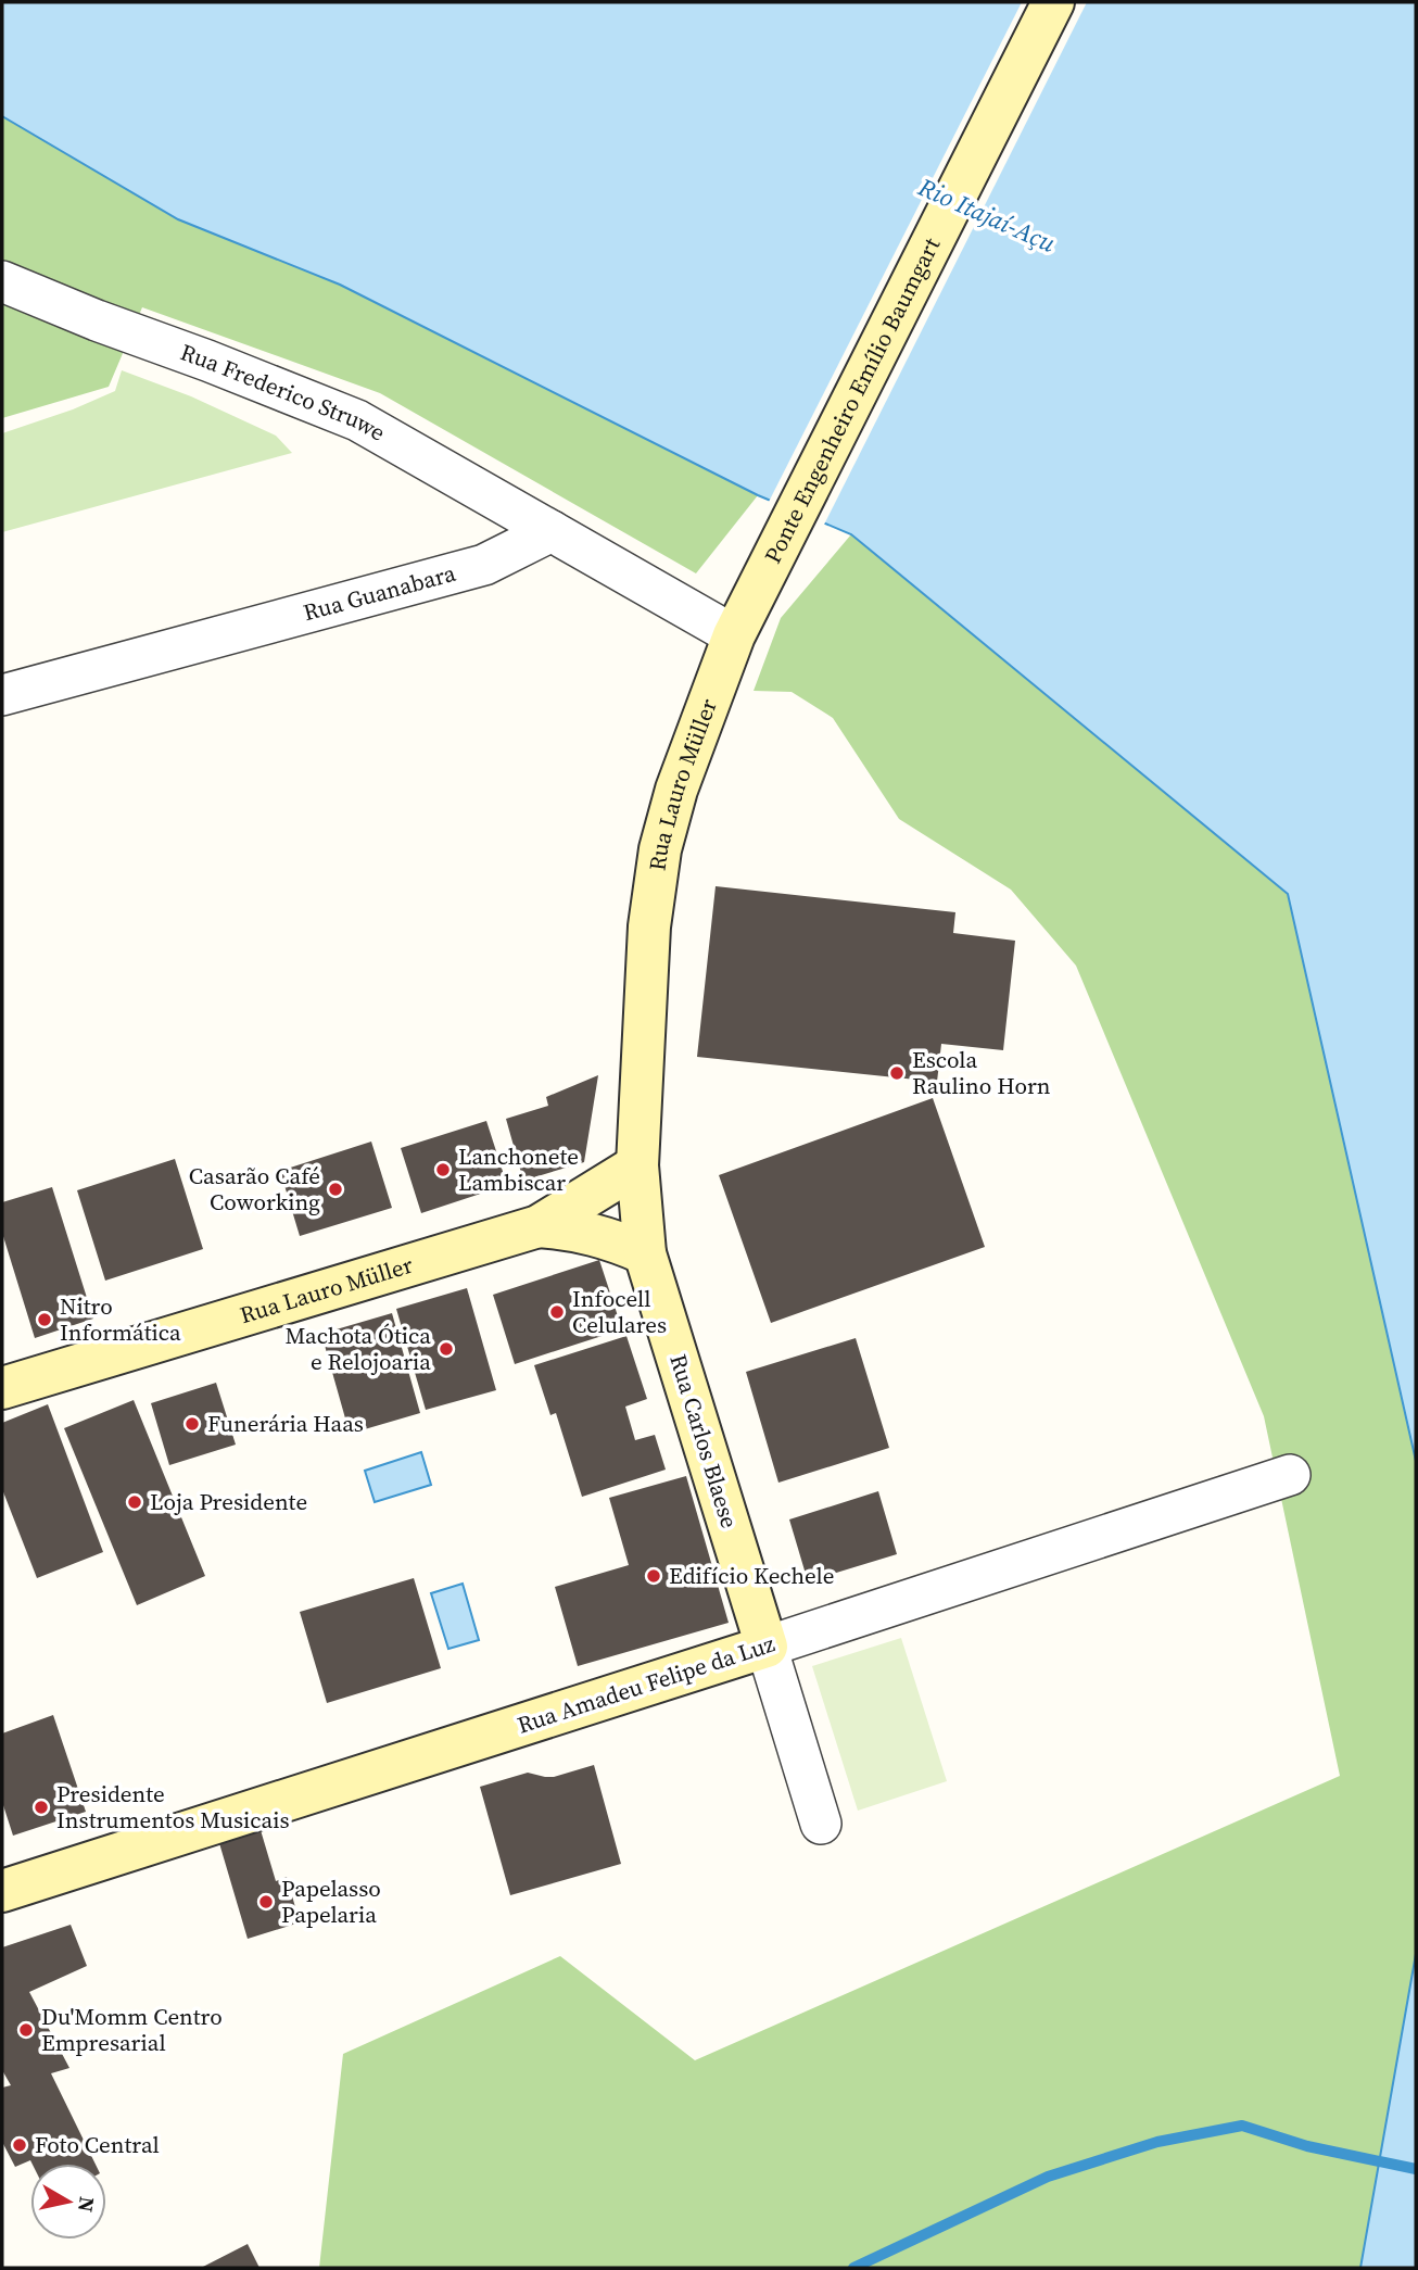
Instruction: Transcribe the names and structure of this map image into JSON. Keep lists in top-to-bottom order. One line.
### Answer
{"streets":{"main road":["Ponte Engenheiro Emílio Baumgart","Rua Lauro Müller","Rua Carlos Blaese","Rua Amadeu Felipe da Luz"],"street":["Rua Frederico Struwe","Rua Guanabara"]},"crossings":[["Rua Frederico Struwe","Rua Guanabara"],["Ponte Engenheiro Emílio Baumgart","Rua Lauro Müller"],["Rua Lauro Müller","Rua Carlos Blaese"],["Rua Carlos Blaese","Rua Amadeu Felipe da Luz"]],"water":["Rio Itajaí-Açu"],"places":["Escola Raulino Horn","Lanchonete Lambiscar","Casarão Café Coworking","Infocell Celulares","Nitro Informática","Machota Ótica e Relojoaria","Funerária Haas","Loja Presidente","Edifício Kechele","Presidente Instrumentos Musicais","Papelasso Papelaria","Du'Momm Centro Empresarial","Foto Central"],"north":"right"}
